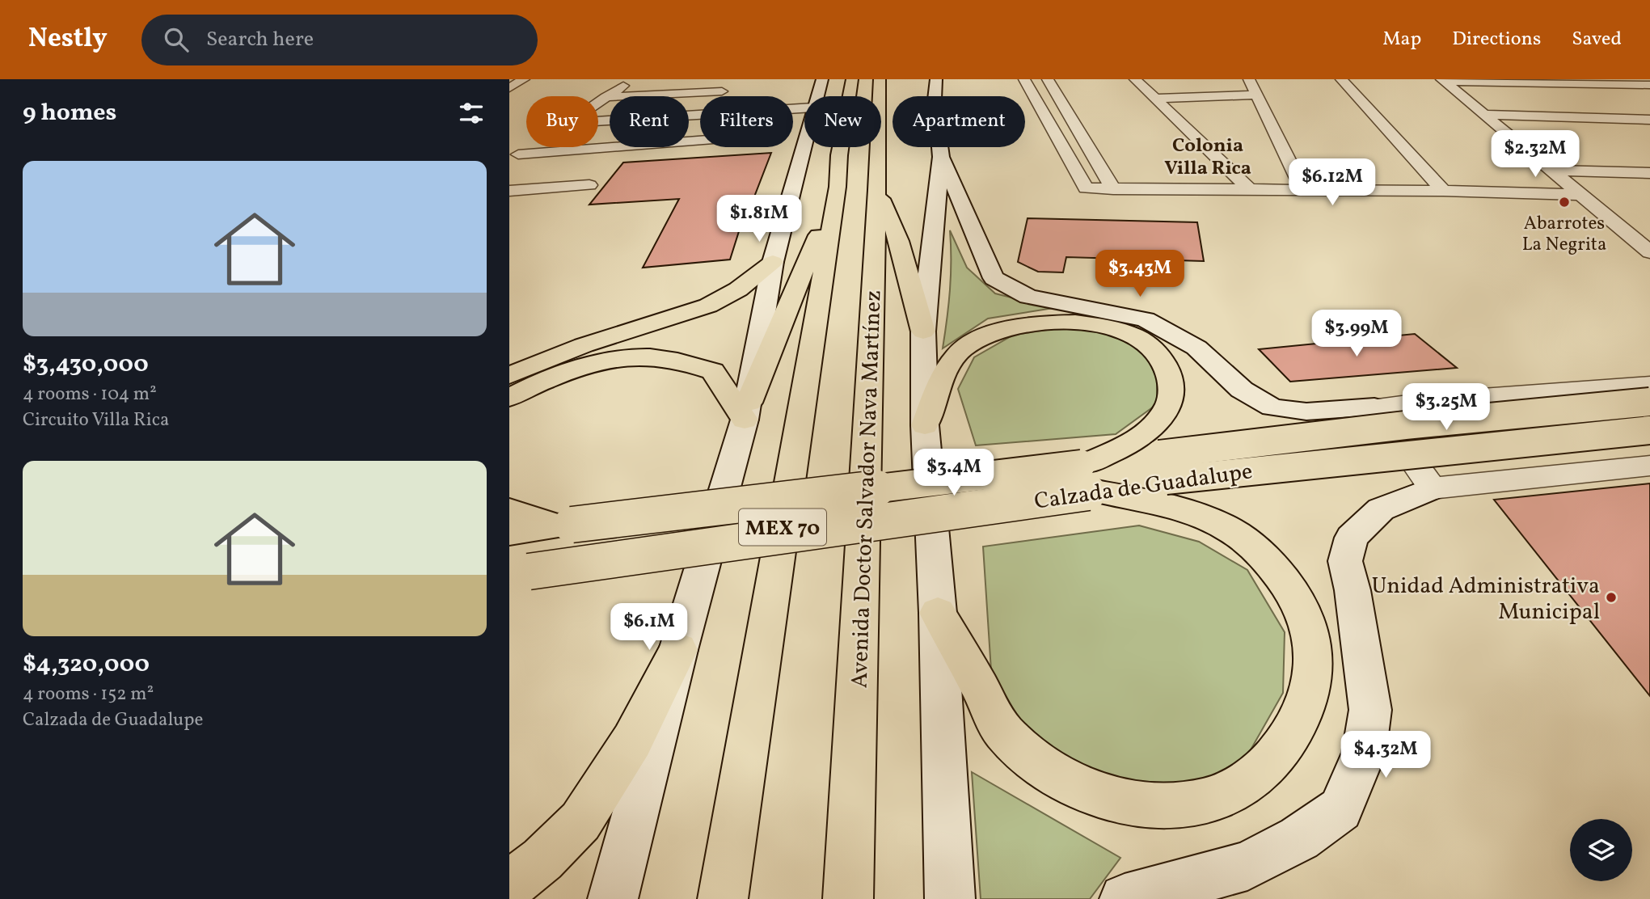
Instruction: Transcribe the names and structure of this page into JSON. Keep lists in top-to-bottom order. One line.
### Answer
{"streets":{"main road":["Calzada de Guadalupe","Avenida Doctor Salvador Nava Martínez","MEX 70"]},"districts":["Colonia Villa Rica"],"places":["Abarrotes La Negrita","Unidad Administrativa Municipal"],"page":{"header":"Nestly","search":"Search here","nav":["Map","Directions","Saved"],"heading":"9 homes","chip":["Buy","Rent","Filters","New","Apartment"],"price":["$2.32M","$6.12M","$1.81M","$3.43M","$3.99M","$3.25M","$3.4M","$6.1M","$4.32M"],"list":[{"name":"$3,430,000","note":"4 rooms · 104 m² · Circuito Villa Rica"},{"name":"$4,320,000","note":"4 rooms · 152 m² · Calzada de Guadalupe"}]}}
